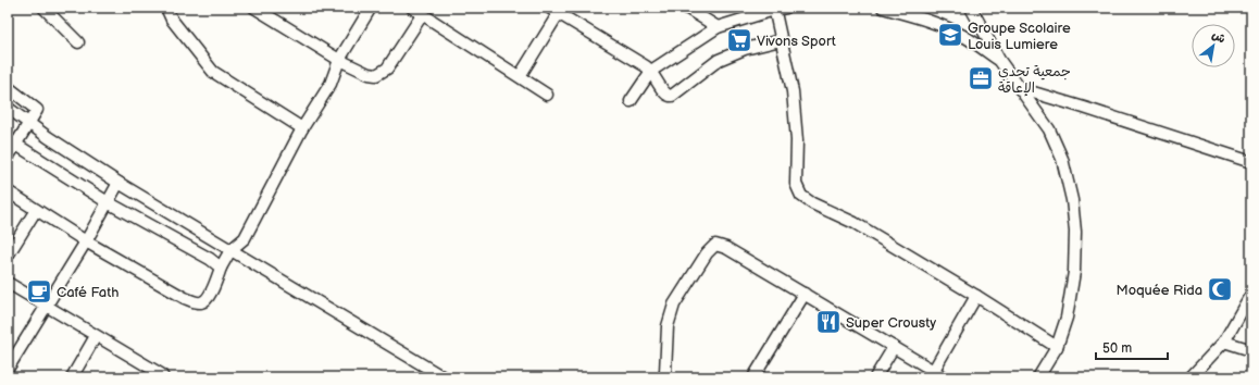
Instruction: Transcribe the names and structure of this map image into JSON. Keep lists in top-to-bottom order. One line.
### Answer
{"places":{"school or university":["Groupe Scolaire Louis Lumiere"],"supermarket":["Vivons Sport"],"office":["جمعية تحدي الإعاقة"],"mosque":["Moquée Rida"],"cafe":["Café Fath"],"restaurant":["Super Crousty"]},"scale_bar":"50 m","north":"top right"}
